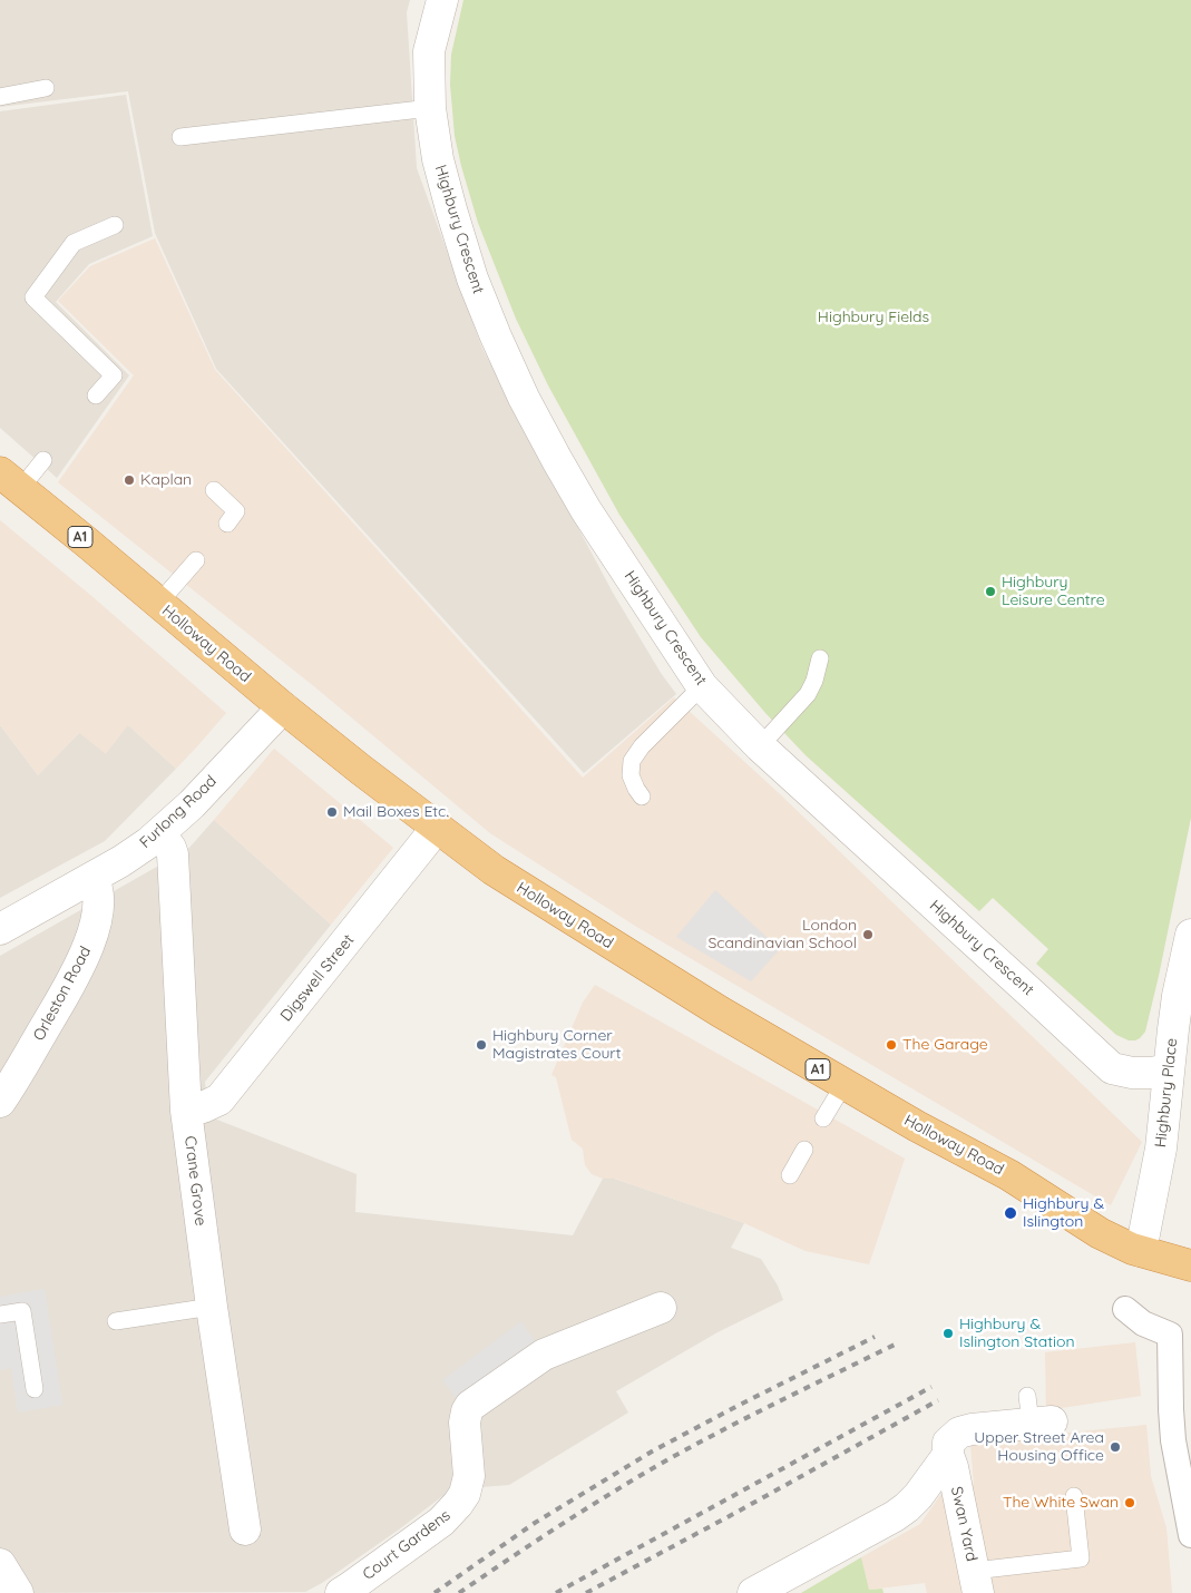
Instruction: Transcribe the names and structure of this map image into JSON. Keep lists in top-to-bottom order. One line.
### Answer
{"streets":{"highway":["A1","Holloway Road"],"street":["Highbury Crescent","Furlong Road","Digswell Street","Orleston Road","Highbury Place","Crane Grove","Swan Yard","Court Gardens"]},"crossings":[["Highbury Crescent","Highbury Place"],["Holloway Road","Furlong Road"],["Holloway Road","Digswell Street"],["Holloway Road","Highbury Place"],["Furlong Road","Orleston Road"],["Furlong Road","Crane Grove"],["Digswell Street","Crane Grove"]],"parks":["Highbury Fields"],"places":["Kaplan","Highbury Leisure Centre","Mail Boxes Etc.","London Scandinavian School","Highbury Corner Magistrates Court","The Garage","Highbury & Islington","Highbury & Islington Station","Upper Street Area Housing Office","The White Swan"]}
